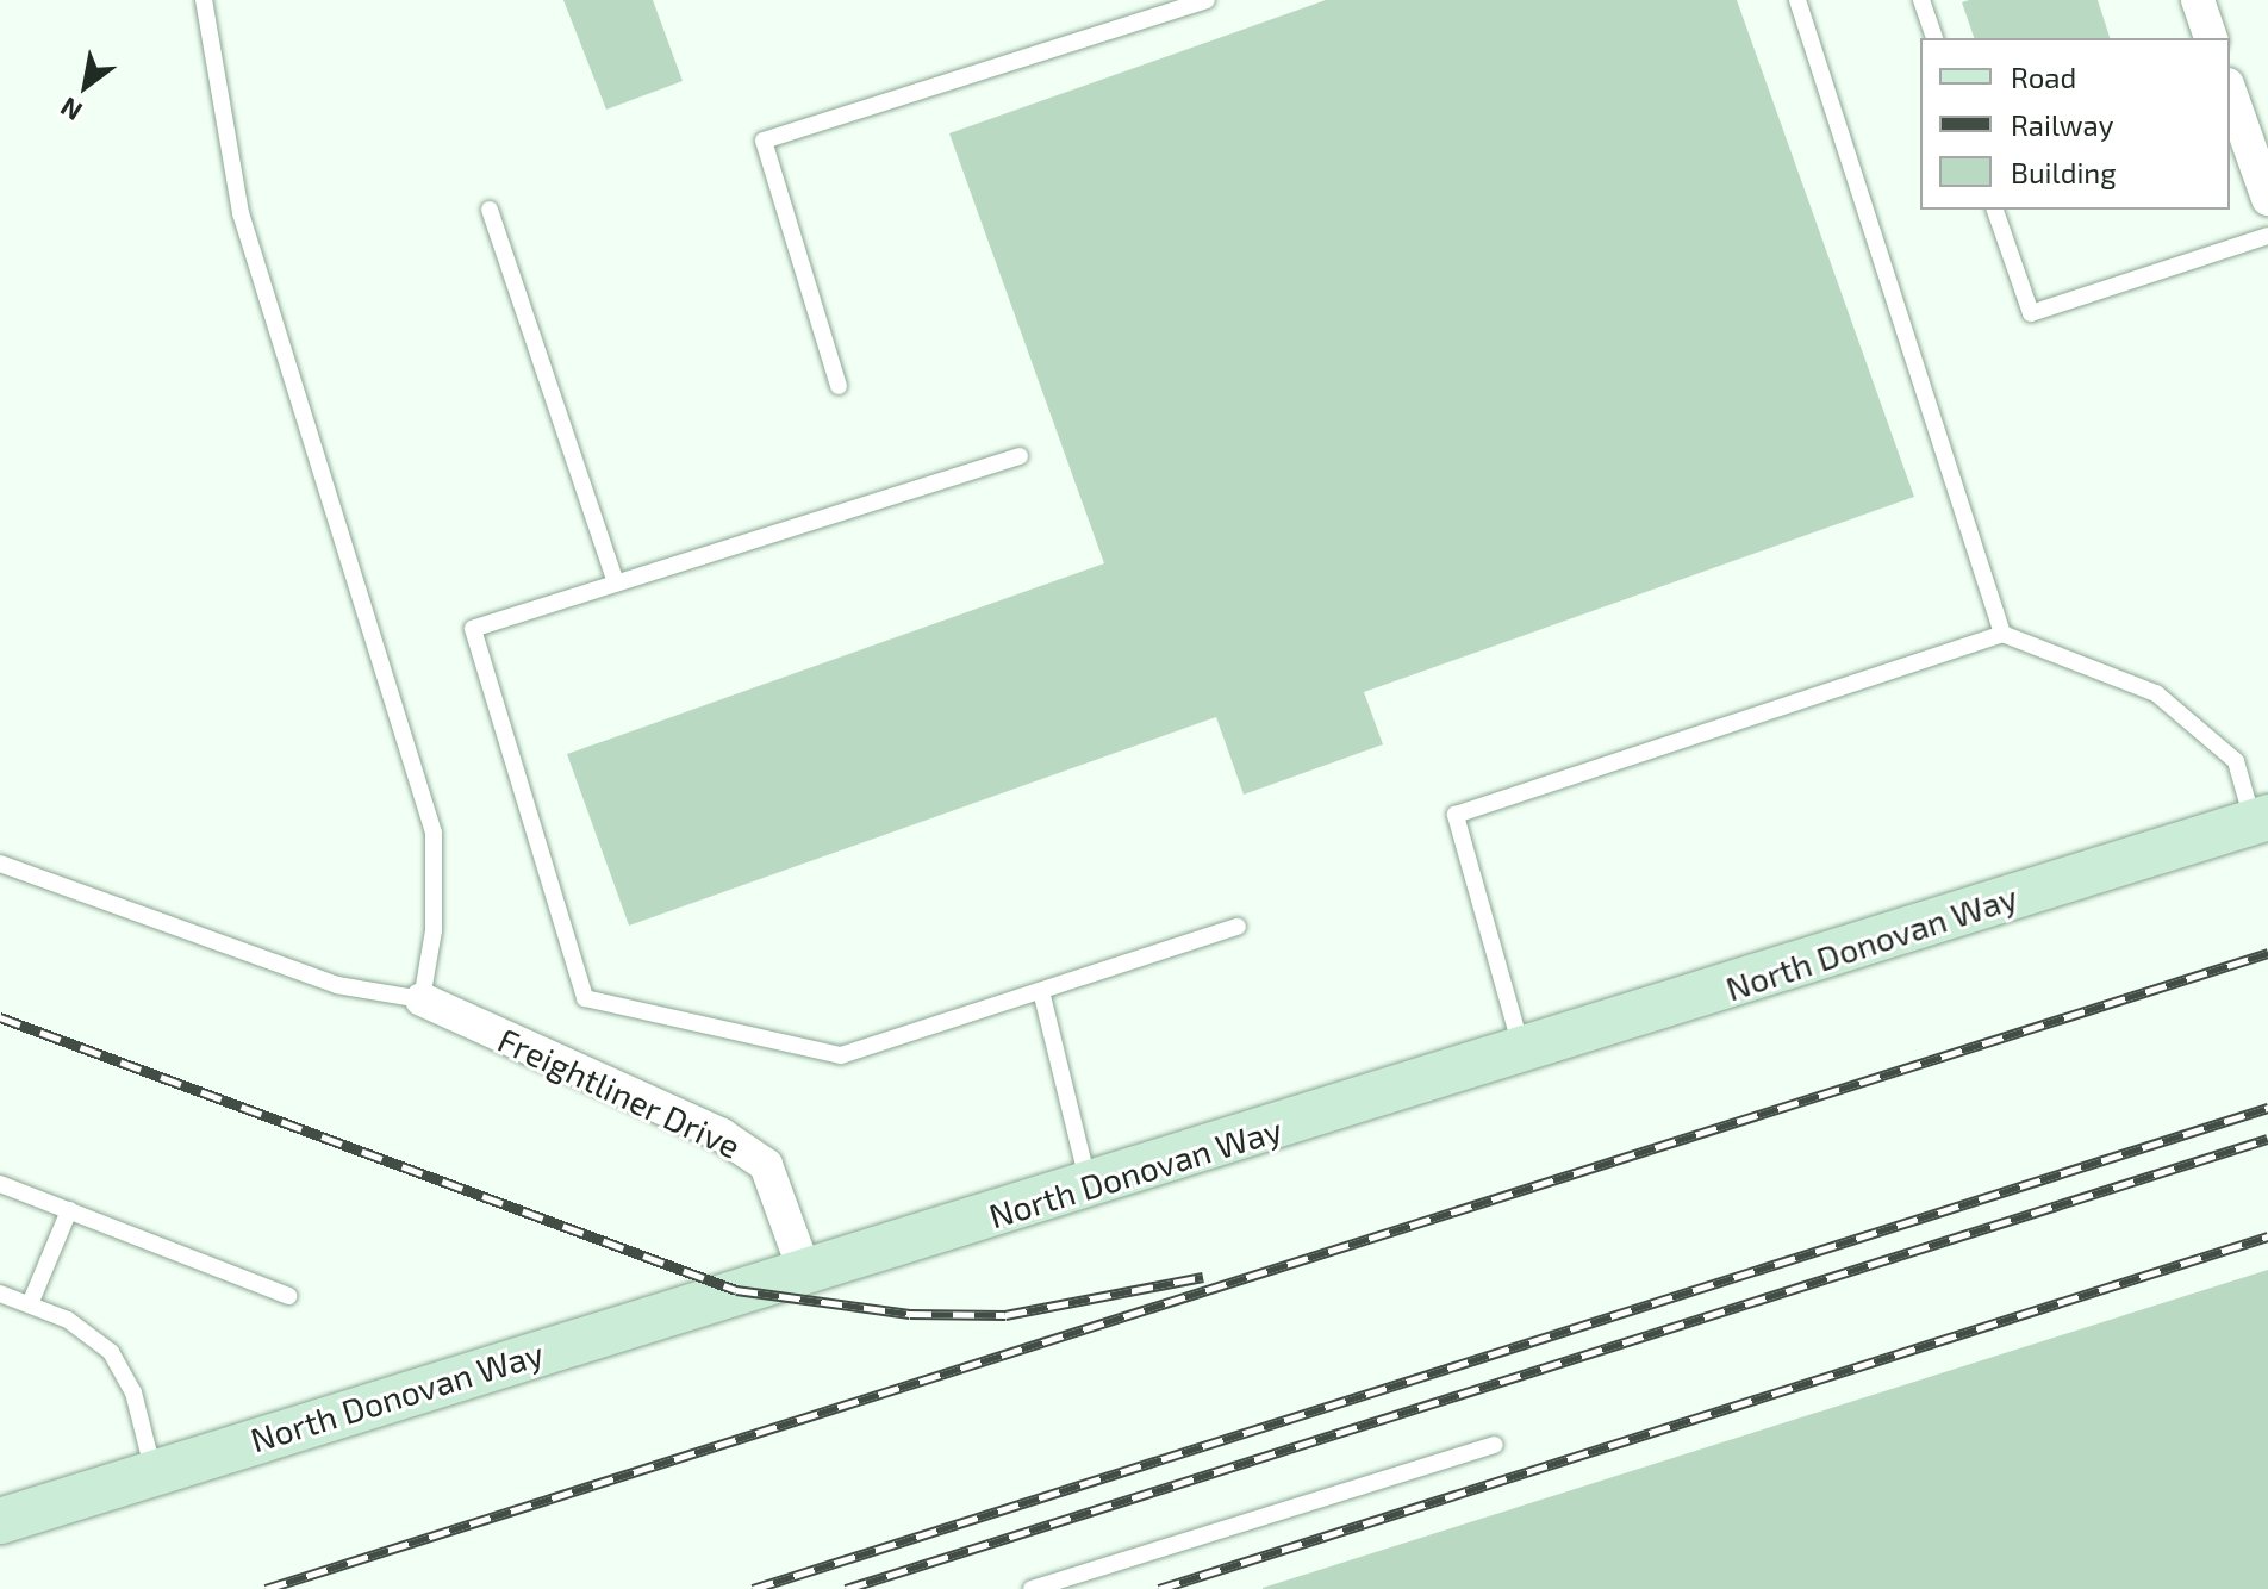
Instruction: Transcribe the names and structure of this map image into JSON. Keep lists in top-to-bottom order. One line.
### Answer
{"streets":{"street":["North Donovan Way","Freightliner Drive"]},"crossings":[["North Donovan Way","Freightliner Drive"]],"legend":["Road","Railway","Building"],"north":"bottom left"}
